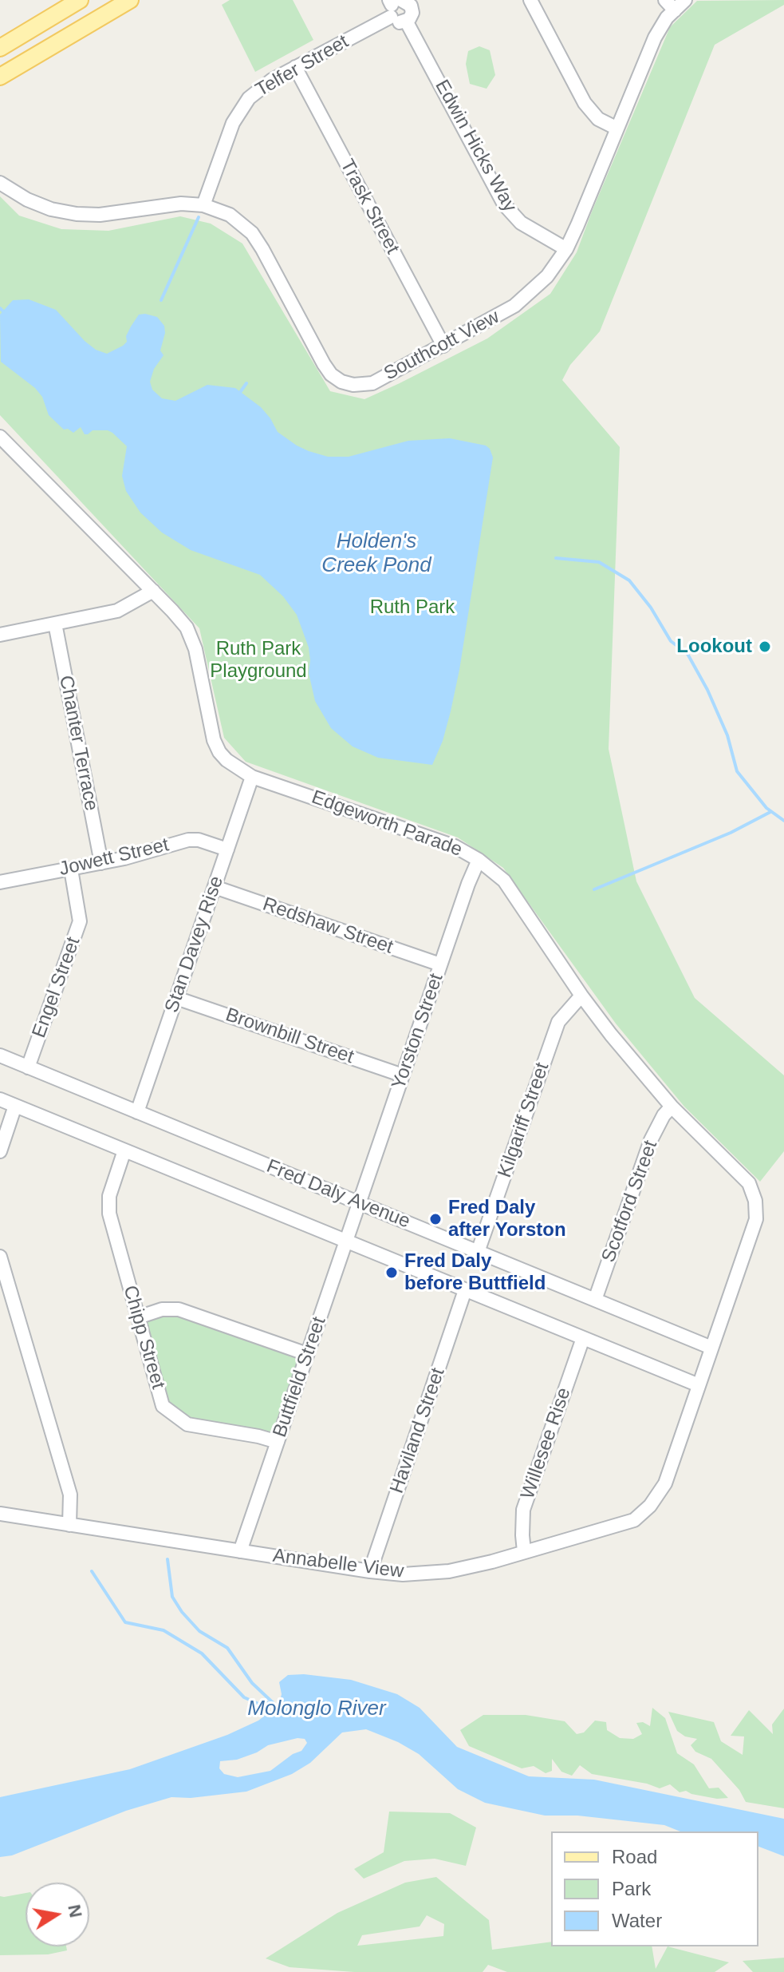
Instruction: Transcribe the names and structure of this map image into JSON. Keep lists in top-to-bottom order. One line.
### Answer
{"streets":{"street":["Telfer Street","Edwin Hicks Way","Trask Street","Southcott View","Chanter Terrace","Edgeworth Parade","Jowett Street","Redshaw Street","Stan Davey Rise","Engel Street","Yorston Street","Brownbill Street","Kilgariff Street","Fred Daly Avenue","Scotford Street","Chipp Street","Buttfield Street","Haviland Street","Willesee Rise","Annabelle View"]},"crossings":[["Telfer Street","Edwin Hicks Way"],["Telfer Street","Trask Street"],["Telfer Street","Southcott View"],["Edwin Hicks Way","Southcott View"],["Trask Street","Southcott View"],["Chanter Terrace","Jowett Street"],["Edgeworth Parade","Stan Davey Rise"],["Edgeworth Parade","Yorston Street"],["Edgeworth Parade","Kilgariff Street"],["Edgeworth Parade","Fred Daly Avenue"],["Edgeworth Parade","Scotford Street"],["Edgeworth Parade","Annabelle View"],["Jowett Street","Stan Davey Rise"],["Jowett Street","Engel Street"],["Redshaw Street","Stan Davey Rise"],["Redshaw Street","Yorston Street"],["Stan Davey Rise","Brownbill Street"],["Stan Davey Rise","Fred Daly Avenue"],["Engel Street","Fred Daly Avenue"],["Yorston Street","Brownbill Street"],["Yorston Street","Fred Daly Avenue"],["Yorston Street","Buttfield Street"],["Kilgariff Street","Fred Daly Avenue"],["Fred Daly Avenue","Scotford Street"],["Fred Daly Avenue","Chipp Street"],["Fred Daly Avenue","Buttfield Street"],["Fred Daly Avenue","Haviland Street"],["Fred Daly Avenue","Willesee Rise"],["Fred Daly Avenue","Annabelle View"],["Chipp Street","Buttfield Street"],["Buttfield Street","Annabelle View"],["Haviland Street","Annabelle View"],["Willesee Rise","Annabelle View"]],"water":["Holden's Creek Pond","Molonglo River"],"parks":["Ruth Park","Ruth Park Playground"],"places":["Lookout","Fred Daly after Yorston","Fred Daly before Buttfield"],"legend":["Road","Park","Water"],"north":"right"}
